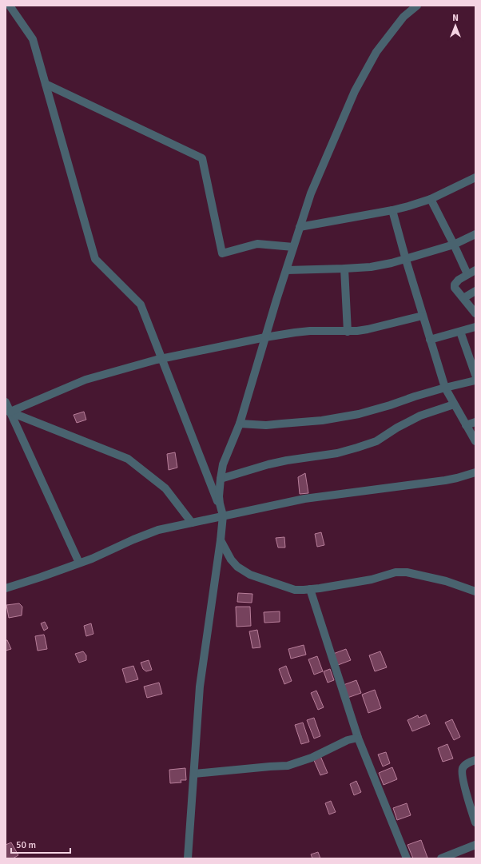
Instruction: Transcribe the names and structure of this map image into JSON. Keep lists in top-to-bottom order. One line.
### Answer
{"scale_bar":"50 m","north":"top"}
